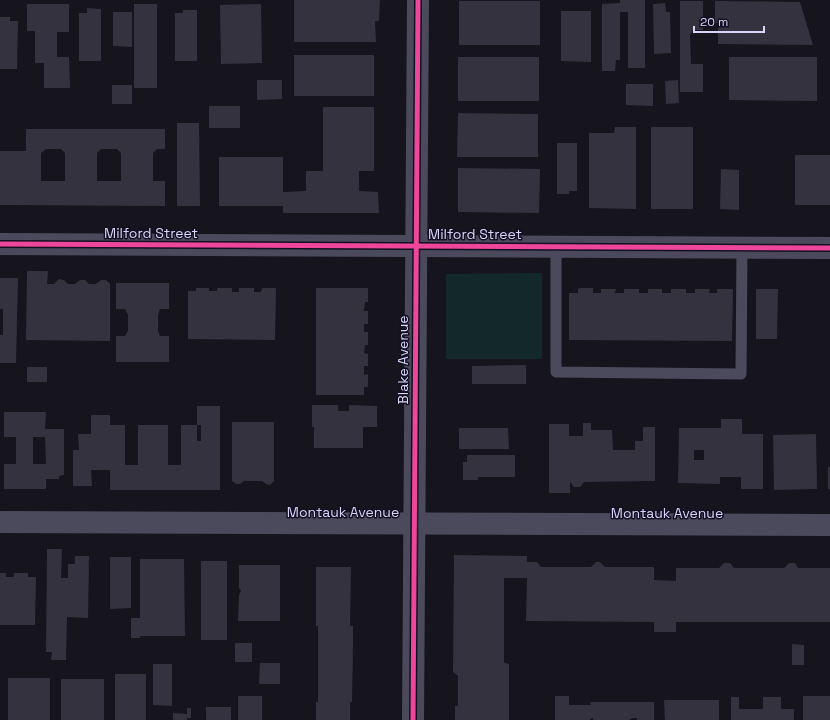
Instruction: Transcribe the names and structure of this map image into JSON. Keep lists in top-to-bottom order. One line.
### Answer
{"streets":{"street":["Milford Street","Blake Avenue","Montauk Avenue"]},"crossings":[["Milford Street","Blake Avenue"],["Blake Avenue","Montauk Avenue"]],"scale_bar":"20 m"}
